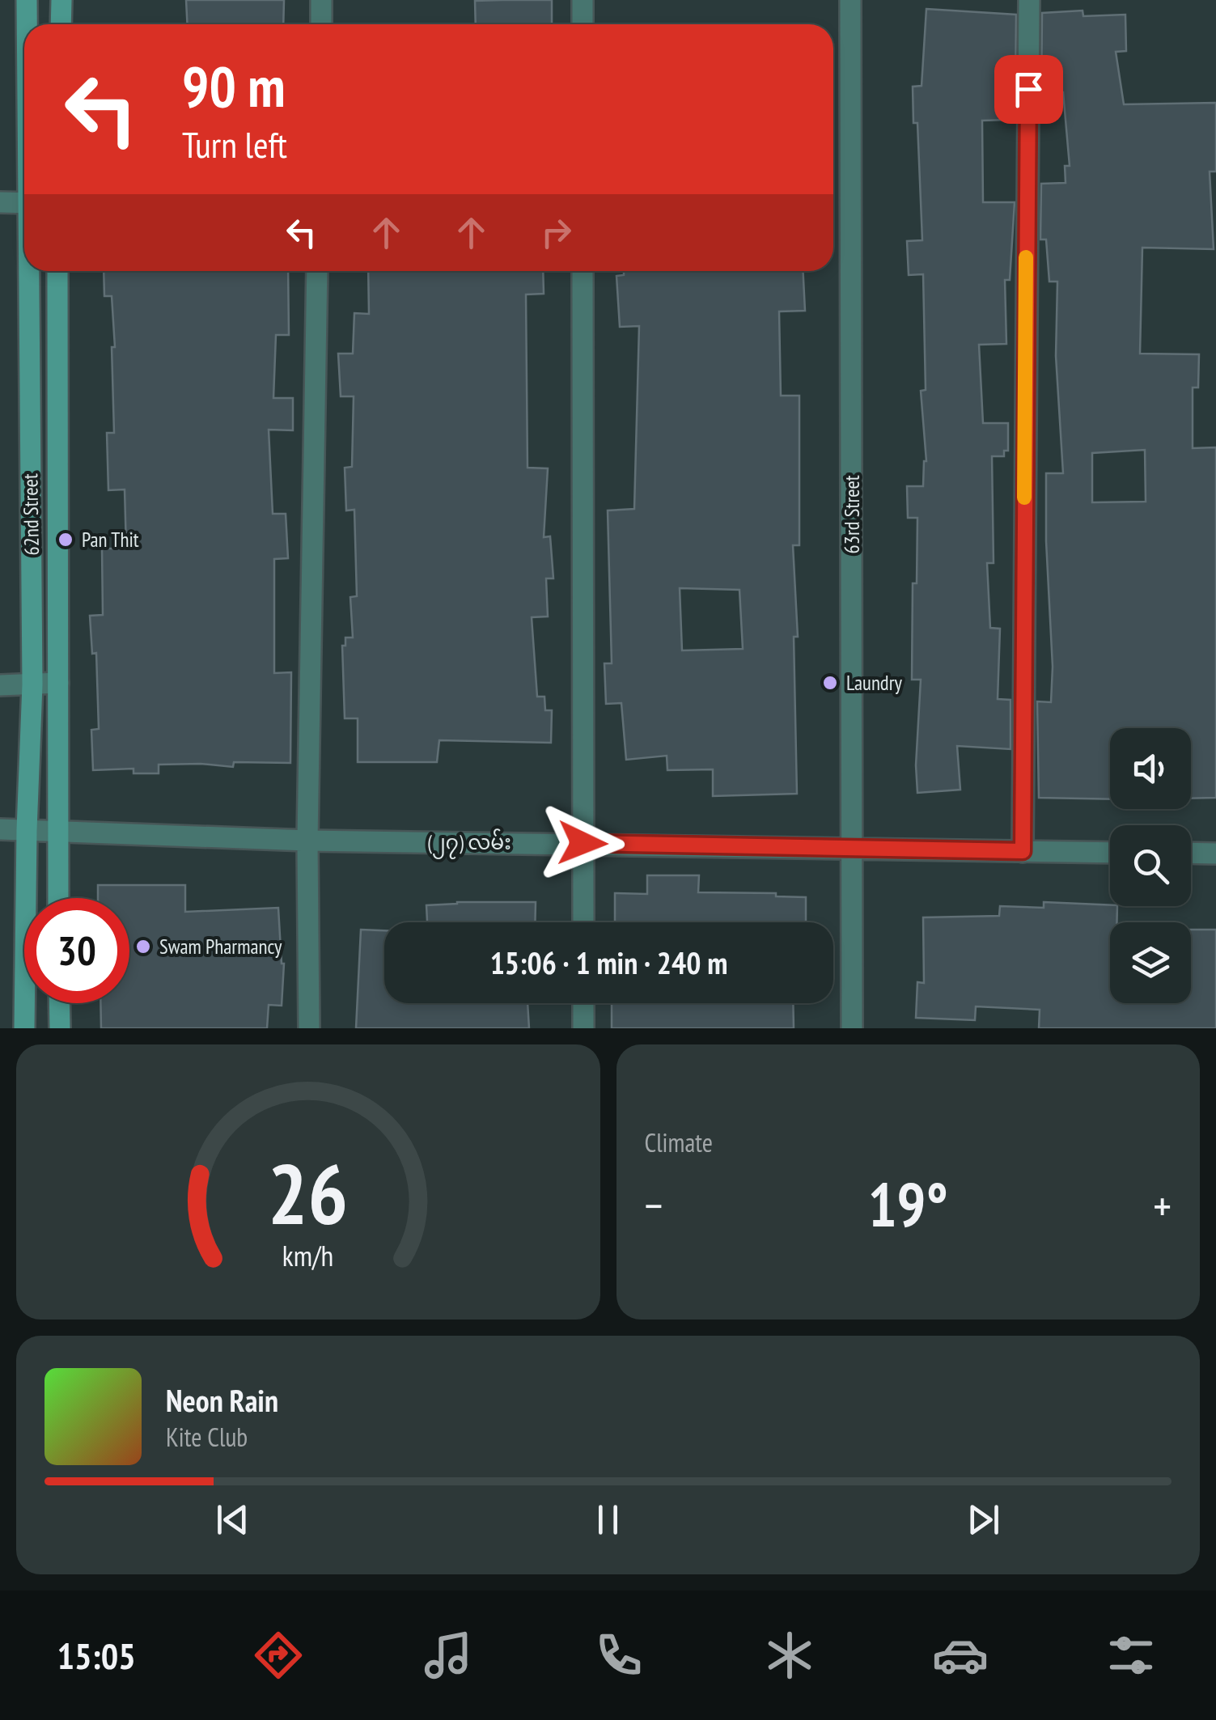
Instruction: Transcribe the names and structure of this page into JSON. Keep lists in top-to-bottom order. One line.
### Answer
{"streets":{"main road":["62nd Street"],"street":["63rd Street","(၂၇) လမ်း"]},"crossings":[["62nd Street","(၂၇) လမ်း"],["63rd Street","(၂၇) လမ်း"]],"places":["Pan Thit","Laundry","Swam Pharmancy"],"page":{"turn":["90 m","Turn left"],"limit":"30","trip":"15:06 · 1 min · 240 m","tile":"Climate","heat":["−","19°","+"],"song":["Neon Rain","Kite Club"],"tabs":"15:05","gauge":["26","km/h"]}}
